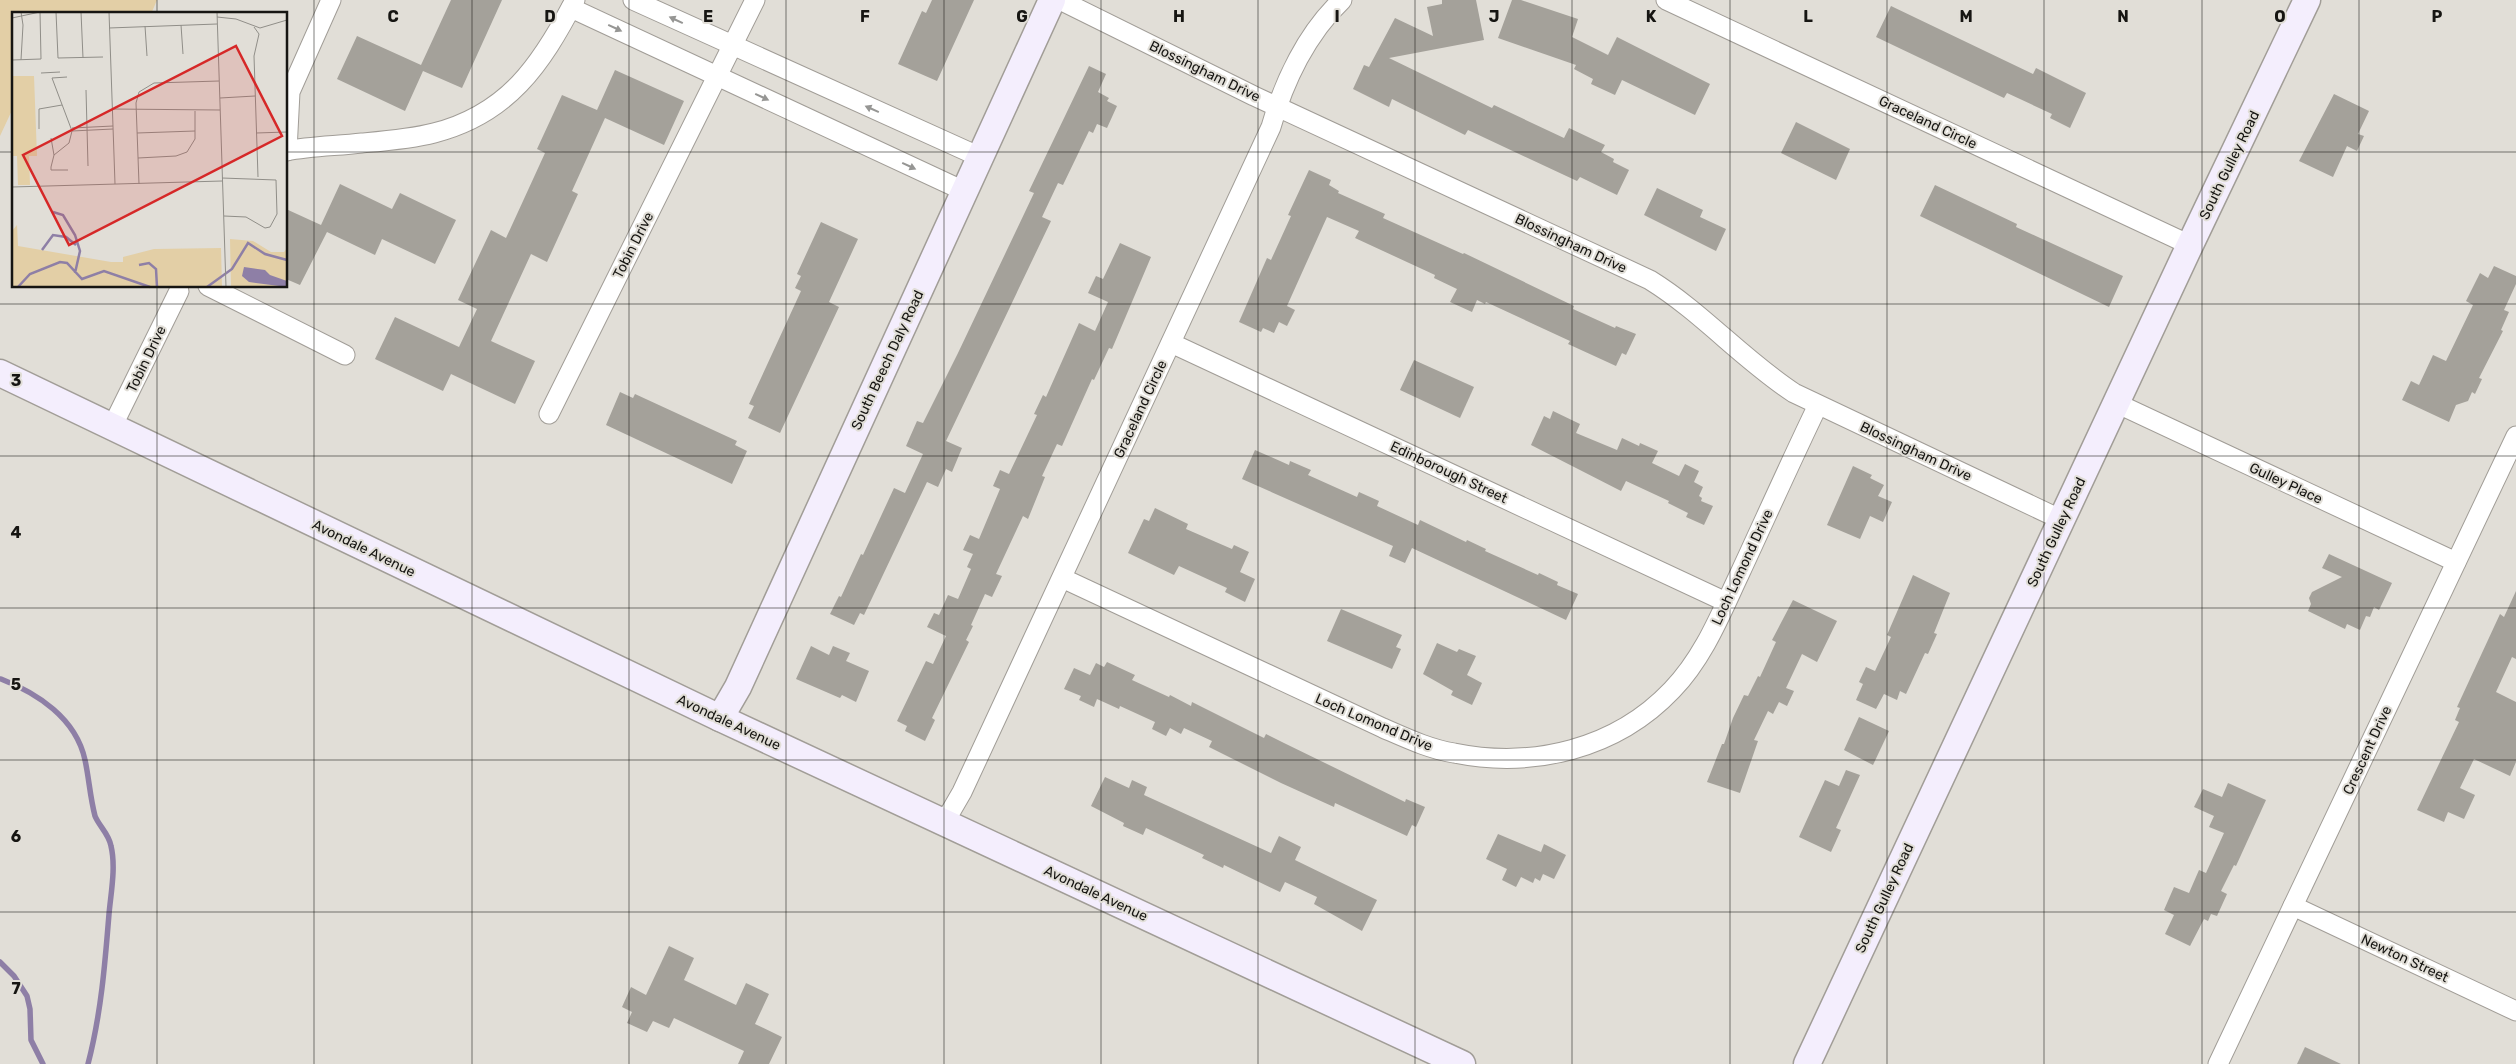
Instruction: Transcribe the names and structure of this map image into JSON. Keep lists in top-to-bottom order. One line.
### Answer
{"streets":{"street":["Blossingham Drive","Graceland Circle","South Gulley Road","Tobin Drive","South Beech Daly Road","Edinborough Street","Gulley Place","Avondale Avenue","Loch Lomond Drive","Crescent Drive","Newton Street"]},"crossings":[["Blossingham Drive","Graceland Circle"],["Blossingham Drive","South Gulley Road"],["Blossingham Drive","Loch Lomond Drive"],["Graceland Circle","South Gulley Road"],["Graceland Circle","Edinborough Street"],["Graceland Circle","Avondale Avenue"],["Graceland Circle","Loch Lomond Drive"],["South Gulley Road","Gulley Place"],["Tobin Drive","Avondale Avenue"],["South Beech Daly Road","Avondale Avenue"],["Edinborough Street","Loch Lomond Drive"],["Gulley Place","Crescent Drive"],["Crescent Drive","Newton Street"]],"grid":{"columns":["C","D","E","F","G","H","I","J","K","L","M","N","O","P"],"rows":["3","4","5","6","7"]}}
